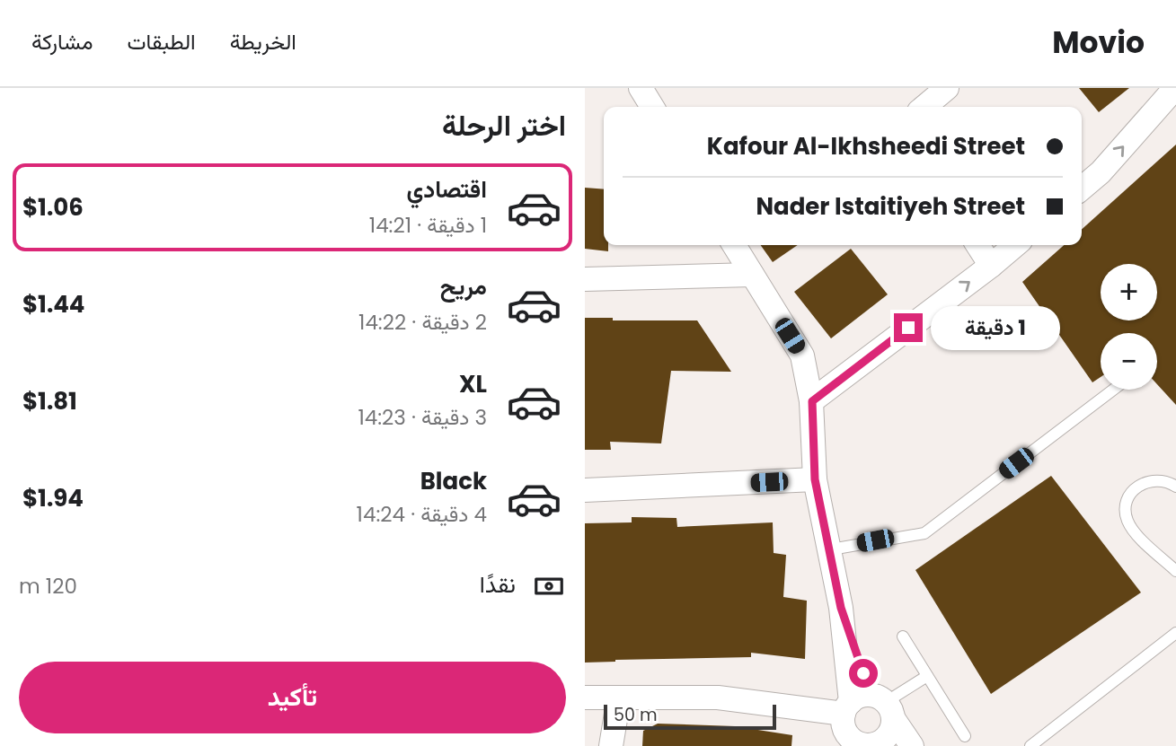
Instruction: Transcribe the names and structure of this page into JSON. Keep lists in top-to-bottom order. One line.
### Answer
{"scale_bar":"50 m","page":{"header":"Movio","nav":["الخريطة","الطبقات","مشاركة"],"heading":"اختر الرحلة","banner":["Kafour Al-Ikhsheedi Street","Nader Istaitiyeh Street"],"list":[{"name":"اقتصادي","note":"1 دقيقة · 14:21","value":"$1.06"},{"name":"مريح","note":"2 دقيقة · 14:22","value":"$1.44"},{"name":"XL","note":"3 دقيقة · 14:23","value":"$1.81"},{"name":"Black","note":"4 دقيقة · 14:24","value":"$1.94"}],"map_buttons":["+","−"],"bubble":"1 دقيقة","pay":["نقدًا","120 m"],"buttons":"تأكيد","scale":"50 m"}}
